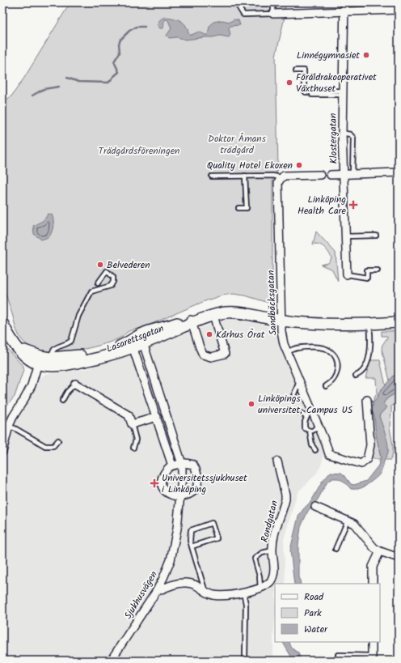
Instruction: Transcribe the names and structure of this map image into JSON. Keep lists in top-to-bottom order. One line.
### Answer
{"streets":{"main road":["Lasarettsgatan"],"street":["Klostergatan","Sandbäcksgatan","Rondgatan","Sjukhusvägen"]},"crossings":[["Sandbäcksgatan","Lasarettsgatan"],["Lasarettsgatan","Sjukhusvägen"],["Rondgatan","Sjukhusvägen"]],"parks":["Doktor Åmans trädgård","Trädgårdsföreningen"],"places":{"other":["Linnégymnasiet","Föräldrakooperativet Växthuset","Quality Hotel Ekoxen","Belvederen","Kårhus Örat","Linköpings universitet, Campus US"],"health":["Linköping Health Care","Universitetssjukhuset i Linköping"]},"legend":["Road","Park","Water"]}
